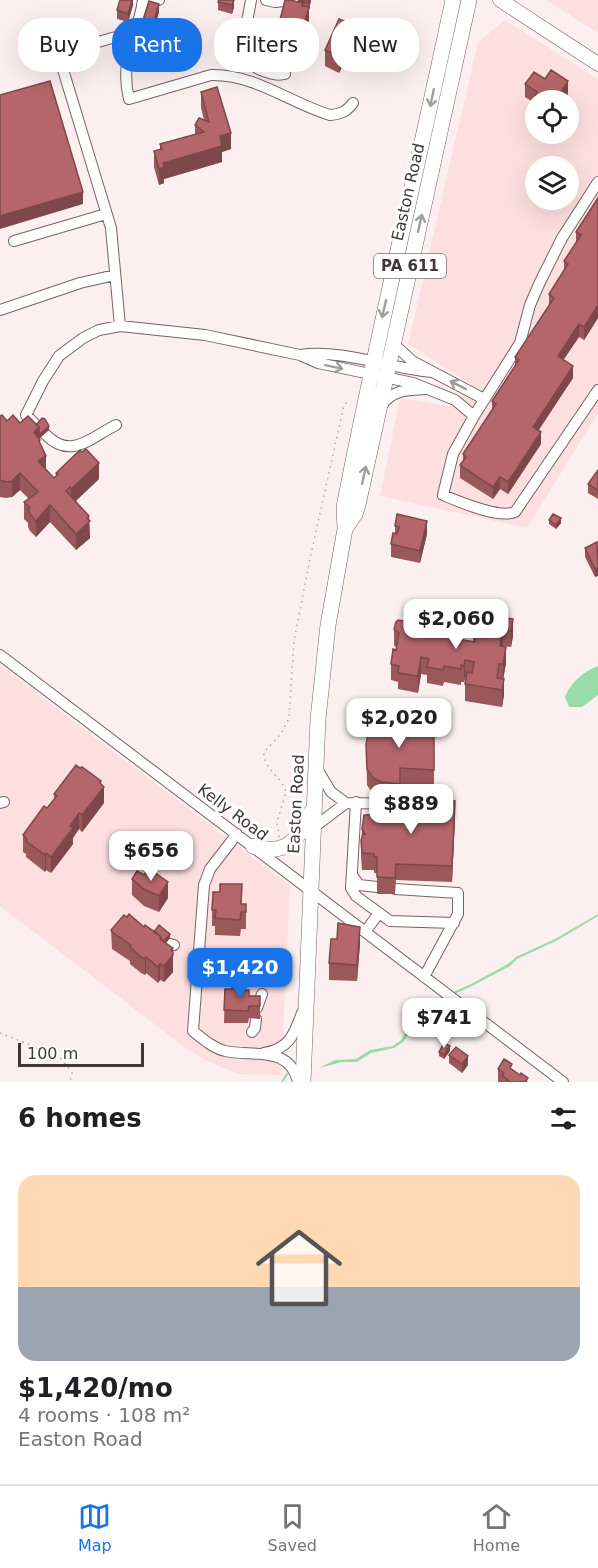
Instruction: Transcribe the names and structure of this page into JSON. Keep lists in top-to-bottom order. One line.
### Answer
{"streets":{"highway":["Easton Road","PA 611"],"street":["Kelly Road"]},"crossings":[["Easton Road","Kelly Road"]],"scale_bar":"100 m","page":{"chip":["Buy","Rent","Filters","New"],"price":["$2,060","$2,020","$889","$656","$1,420","$741"],"scale":"100 m","heading":"6 homes","list":[{"name":"$1,420/mo","note":"4 rooms · 108 m² · Easton Road"}],"tabs":["Map","Saved","Home"]}}
